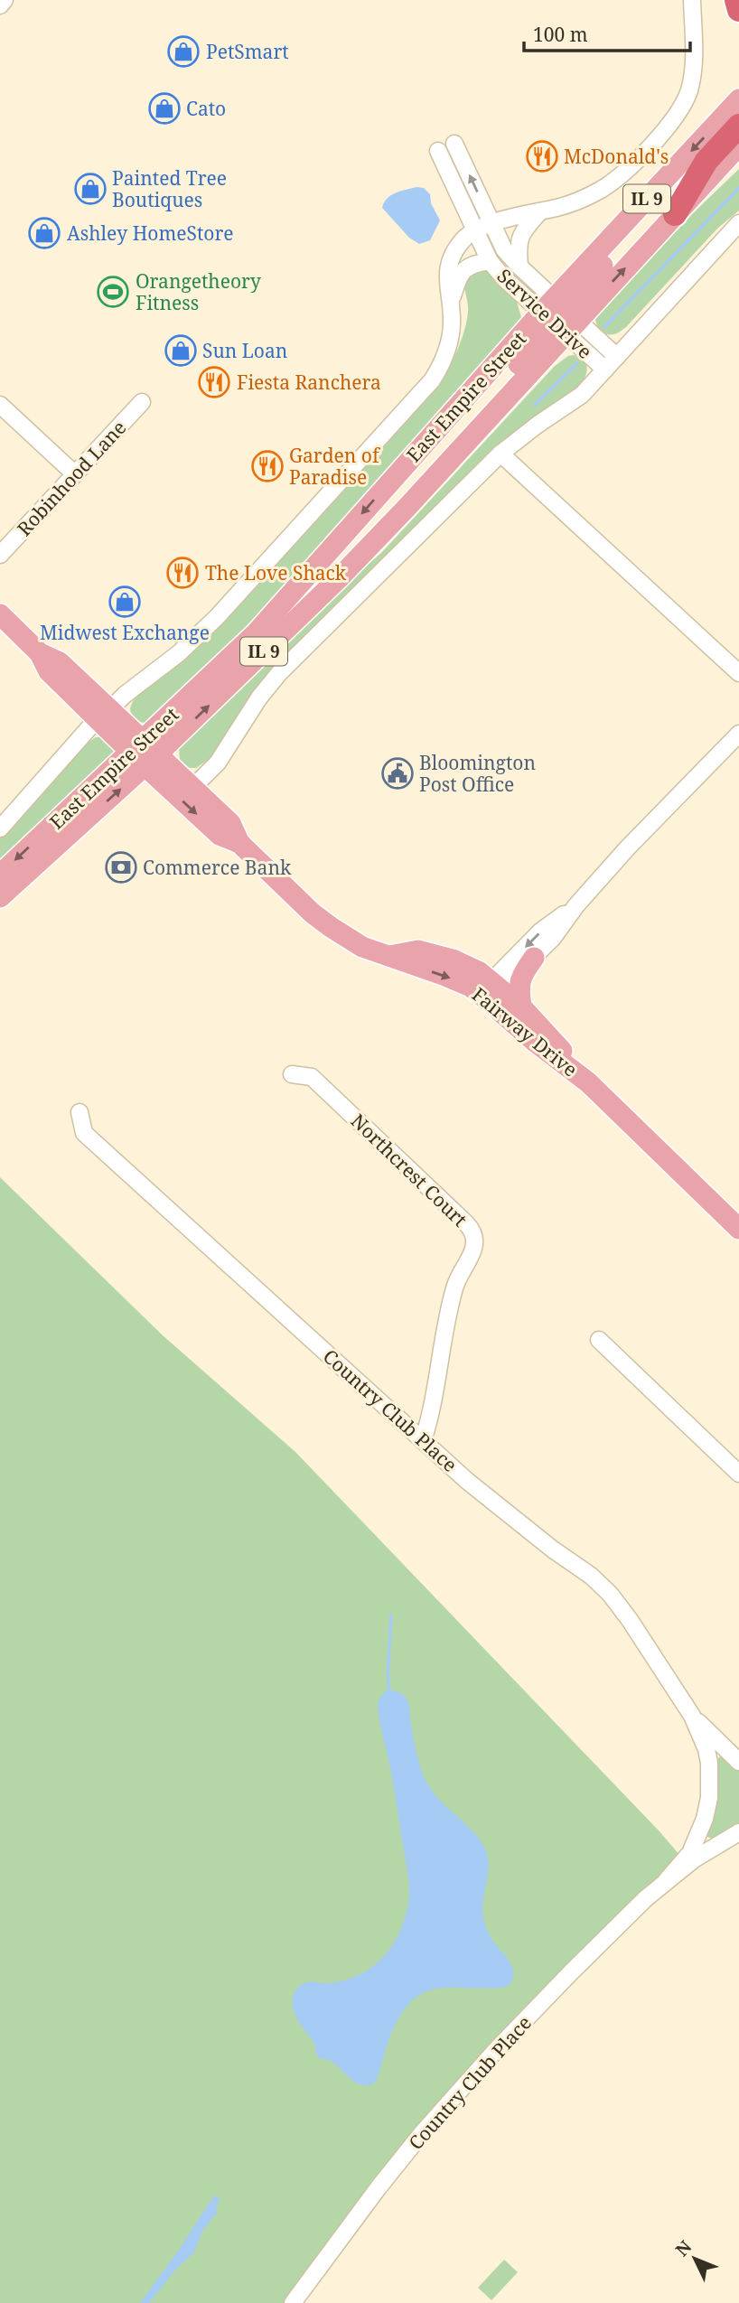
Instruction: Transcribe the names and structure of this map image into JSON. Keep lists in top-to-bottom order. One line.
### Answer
{"streets":{"main road":["IL 9","East Empire Street","Fairway Drive"],"street":["Service Drive","Robinhood Lane","Northcrest Court","Country Club Place"]},"crossings":[["Service Drive","East Empire Street"],["East Empire Street","Fairway Drive"],["Northcrest Court","Country Club Place"]],"places":{"shop":["PetSmart","Cato","Painted Tree Boutiques","Ashley HomeStore","Sun Loan","Midwest Exchange"],"restaurant":["McDonald's","Fiesta Ranchera","Garden of Paradise","The Love Shack"],"sports":["Orangetheory Fitness"],"public building":["Bloomington Post Office"],"bank":["Commerce Bank"]},"scale_bar":"100 m","north":"top left"}
